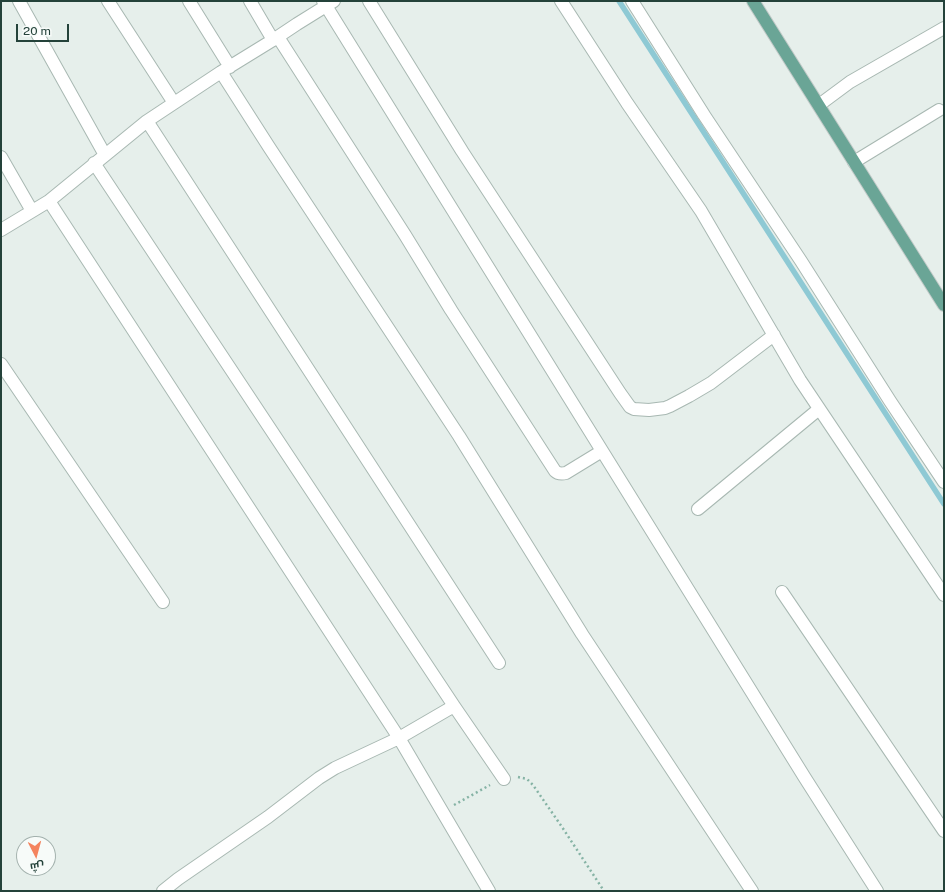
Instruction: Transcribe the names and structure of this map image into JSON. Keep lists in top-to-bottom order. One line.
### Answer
{"scale_bar":"20 m","north":"bottom"}
